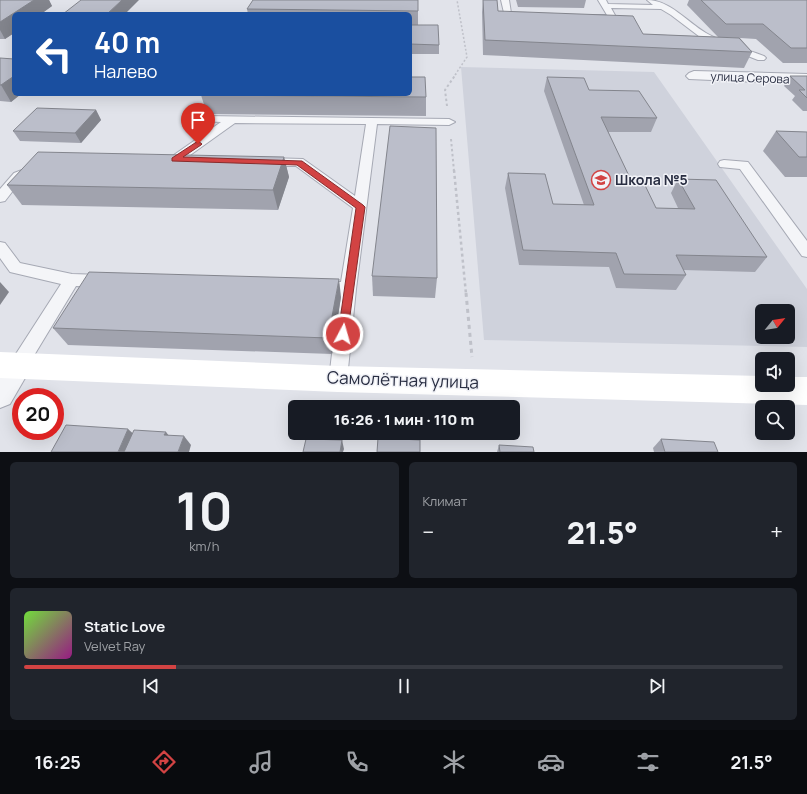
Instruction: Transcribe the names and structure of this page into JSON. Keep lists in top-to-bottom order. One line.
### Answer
{"streets":{"street":["улица Серова","Самолётная улица"]},"places":{"school or university":["Школа №5"]},"north":"top right","page":{"turn":["40 m","Налево"],"limit":"20","trip":"16:26 · 1 мин · 110 m","tile":[["10","km/h"],"Климат"],"heat":["−","21.5°","+"],"song":["Static Love","Velvet Ray"],"tabs":["16:25","21.5°"]}}
